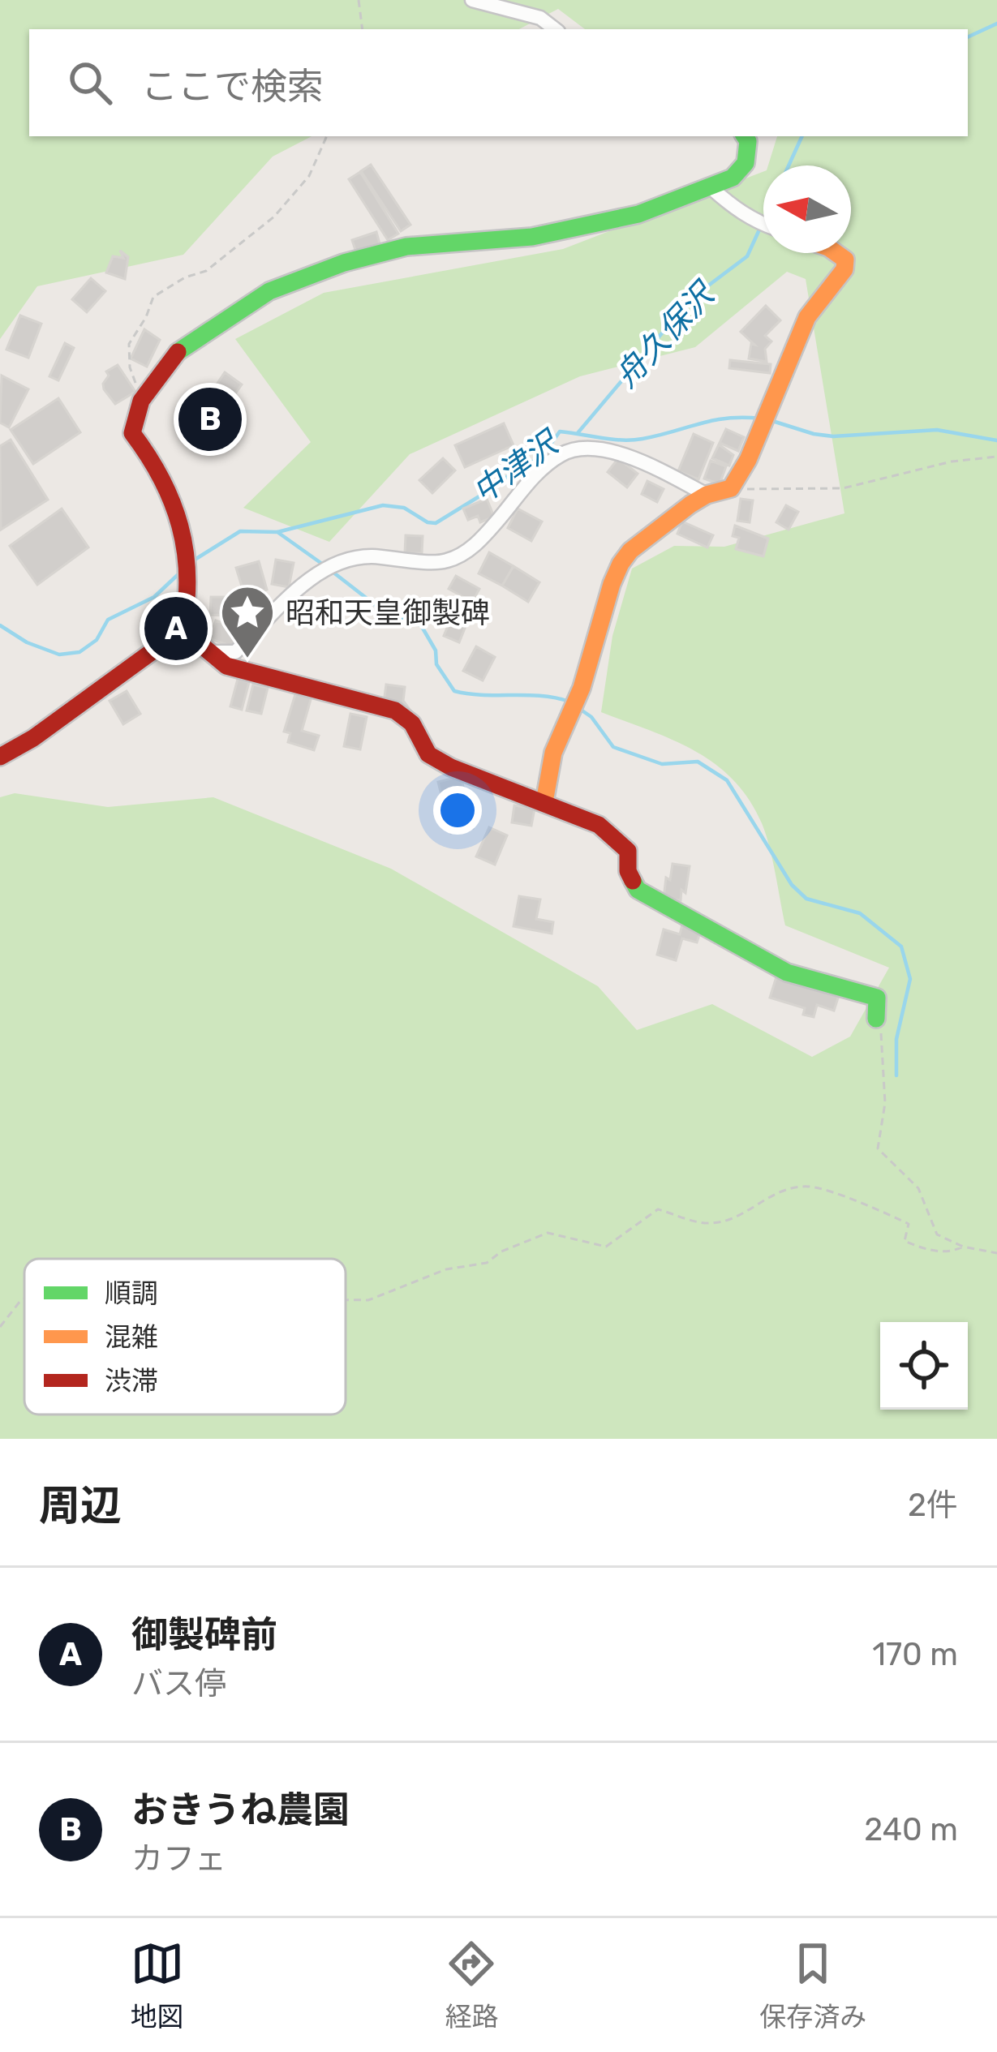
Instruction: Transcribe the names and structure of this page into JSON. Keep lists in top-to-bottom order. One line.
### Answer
{"water":["舟久保沢","中津沢"],"places":{"place":["昭和天皇御製碑"]},"legend":["順調","混雑","渋滞"],"north":"left","page":{"search":"ここで検索","pins":["B","A"],"heading":["周辺","2件"],"list":[{"mark":"A","name":"御製碑前","note":"バス停","value":"170 m"},{"mark":"B","name":"おきうね農園","note":"カフェ","value":"240 m"}],"nav":["地図","経路","保存済み"]}}
